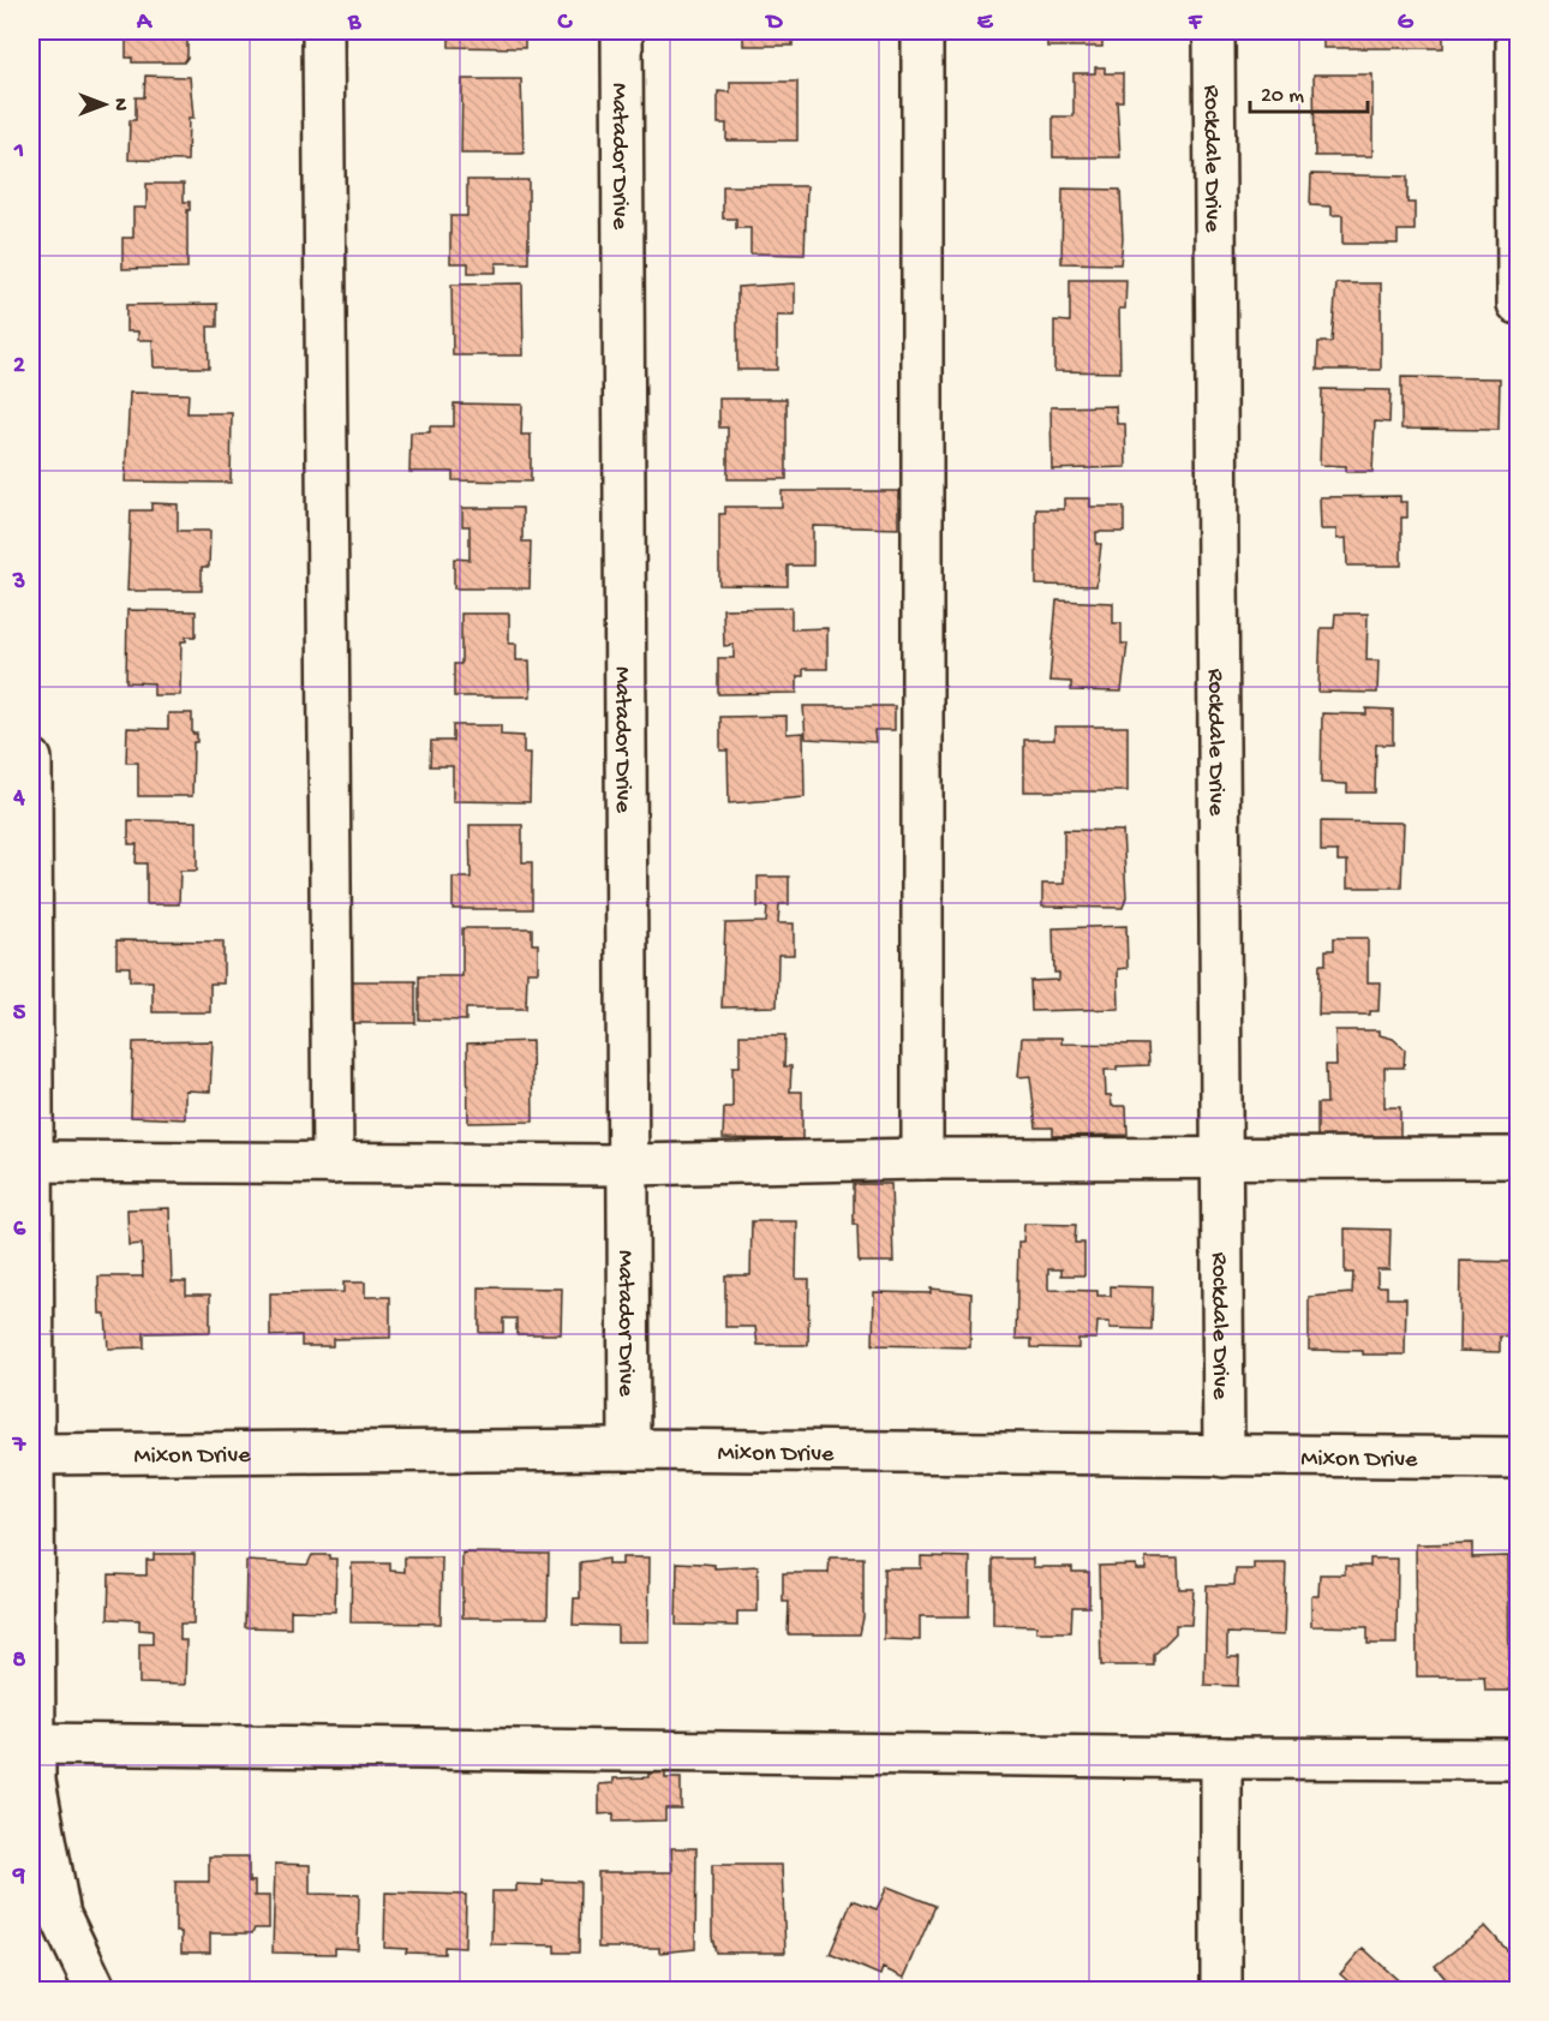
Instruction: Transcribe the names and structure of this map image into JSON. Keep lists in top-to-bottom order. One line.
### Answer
{"streets":{"street":["Matador Drive","Rockdale Drive","Mixon Drive"]},"crossings":[["Matador Drive","Mixon Drive"],["Rockdale Drive","Mixon Drive"]],"scale_bar":"20 m","north":"right","grid":{"columns":["A","B","C","D","E","F","G"],"rows":["1","2","3","4","5","6","7","8","9"]}}
